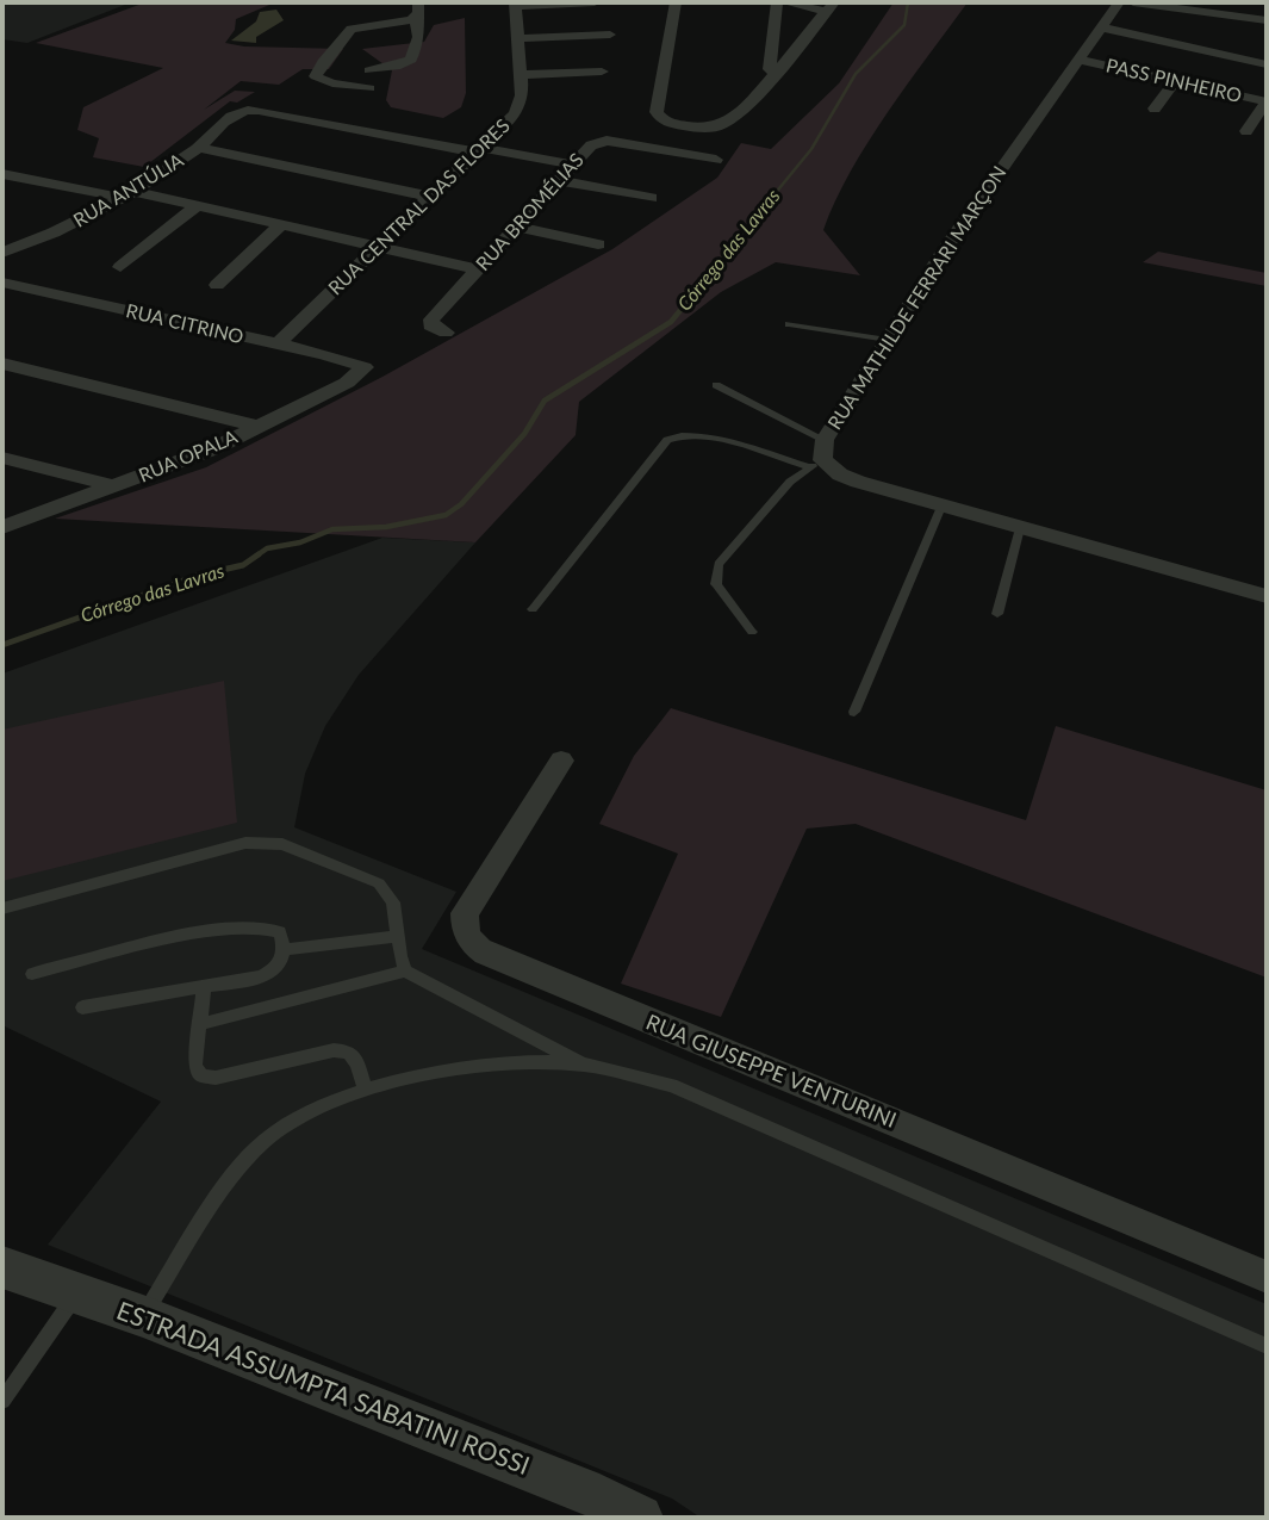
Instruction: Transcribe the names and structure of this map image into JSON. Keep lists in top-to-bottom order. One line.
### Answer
{"streets":{"street":["PASS PINHEIRO","RUA ANTÚLIA","RUA CENTRAL DAS FLORES","RUA BROMÉLIAS","RUA MATHILDE FERRARI MARÇON","RUA CITRINO","RUA OPALA","RUA GIUSEPPE VENTURINI","ESTRADA ASSUMPTA SABATINI ROSSI"]},"crossings":[["PASS PINHEIRO","RUA MATHILDE FERRARI MARÇON"],["RUA ANTÚLIA","RUA CENTRAL DAS FLORES"],["RUA CENTRAL DAS FLORES","RUA CITRINO"],["RUA CITRINO","RUA OPALA"]],"water":["Córrego das Lavras"]}
